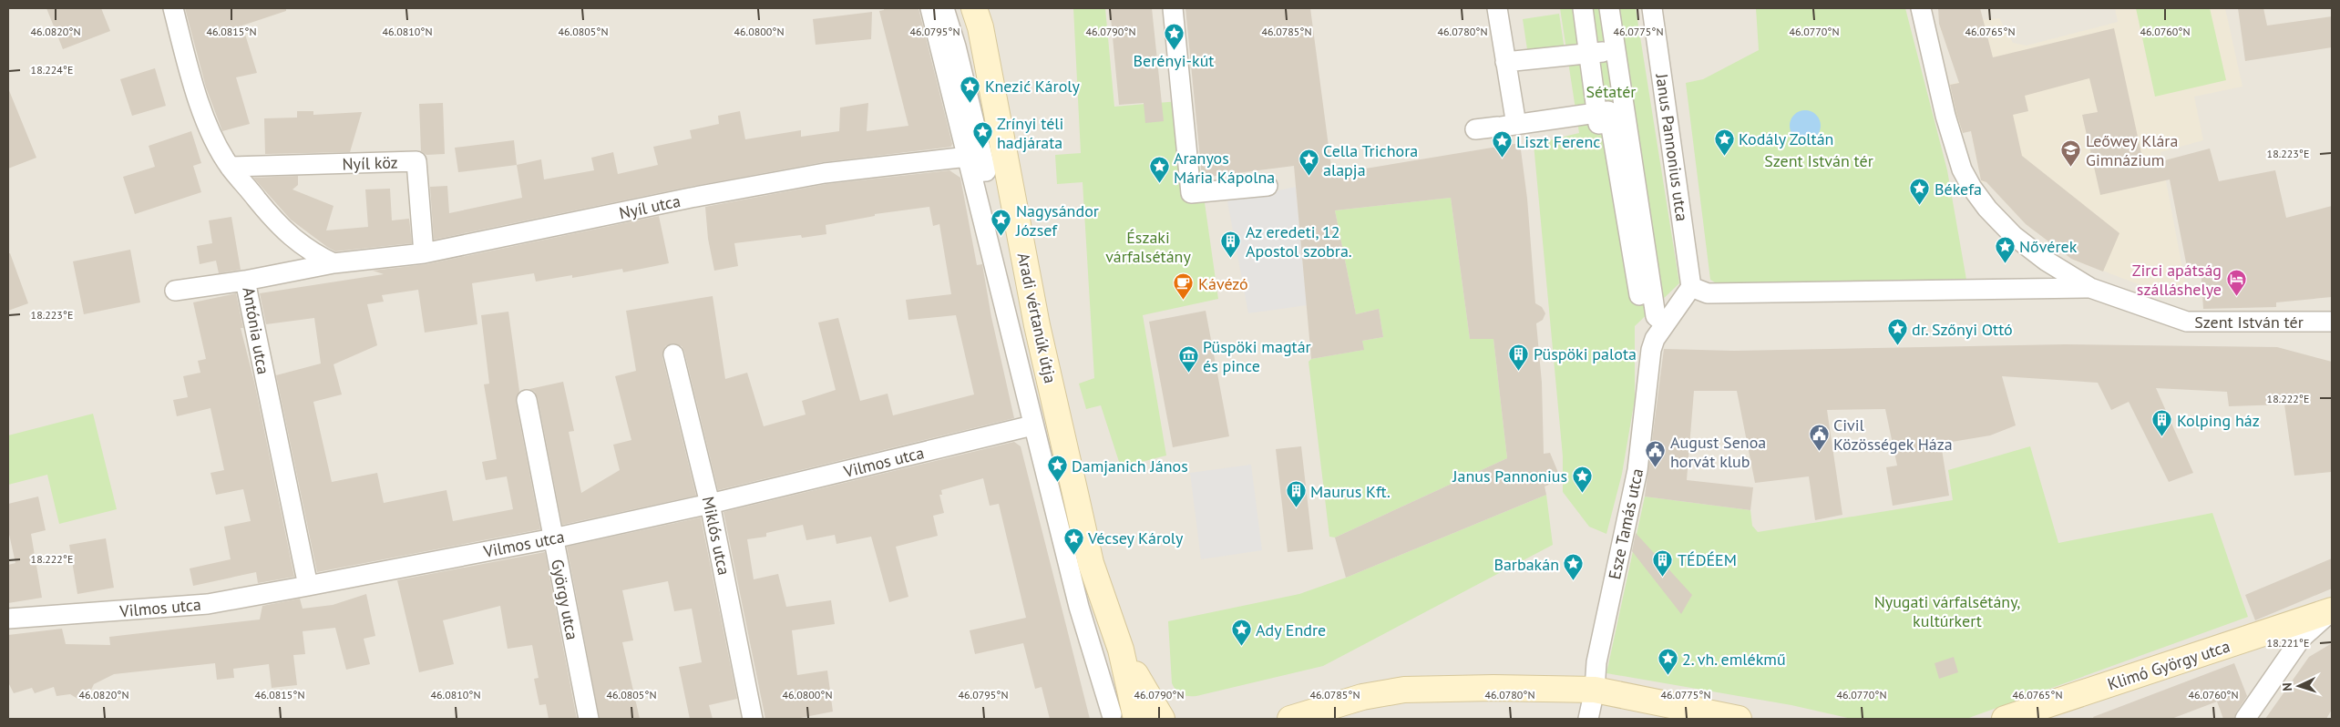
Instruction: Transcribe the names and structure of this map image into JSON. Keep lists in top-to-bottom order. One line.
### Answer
{"streets":{"street":["Janus Pannonius utca","Nyíl köz","Nyíl utca","Aradi vértanúk útja","Szent István tér","Antónia utca","Vilmos utca","Esze Tamás utca","Miklós utca","György utca","Klimó György utca"]},"crossings":[["Janus Pannonius utca","Szent István tér"],["Janus Pannonius utca","Esze Tamás utca"],["Nyíl köz","Nyíl utca"],["Nyíl utca","Aradi vértanúk útja"],["Nyíl utca","Antónia utca"],["Aradi vértanúk útja","Vilmos utca"],["Szent István tér","Esze Tamás utca"],["Antónia utca","Vilmos utca"],["Vilmos utca","Miklós utca"],["Vilmos utca","György utca"]],"parks":["Sétatér","Szent István tér","Északi várfalsétány","Nyugati várfalsétány, kultúrkert"],"places":{"place":["Berényi-kút","Knezić Károly","Zrínyi téli hadjárata","Kodály Zoltán","Liszt Ferenc","Cella Trichora alapja","Aranyos Mária Kápolna","Békefa","Nagysándor József","Nővérek","dr. Szőnyi Ottó","Damjanich János","Janus Pannonius","Vécsey Károly","Barbakán","Ady Endre","2. vh. emlékmű"],"school or university":["Leőwey Klára Gimnázium"],"building":["Az eredeti, 12 Apostol szobra.","Püspöki palota","Kolping ház","Maurus Kft.","TÉDÉEM"],"hotel":["Zirci apátság szálláshelye"],"cafe":["Kávézó"],"museum":["Püspöki magtár és pince"],"public building":["Civil Közösségek Háza","August Senoa horvát klub"]},"north":"left","coordinates":["46.0820°N","46.0815°N","46.0810°N","46.0805°N","46.0800°N","46.0795°N","46.0790°N","46.0785°N","46.0780°N","46.0775°N","46.0770°N","46.0765°N","46.0760°N","18.224°E","18.223°E","18.222°E","18.221°E"]}
